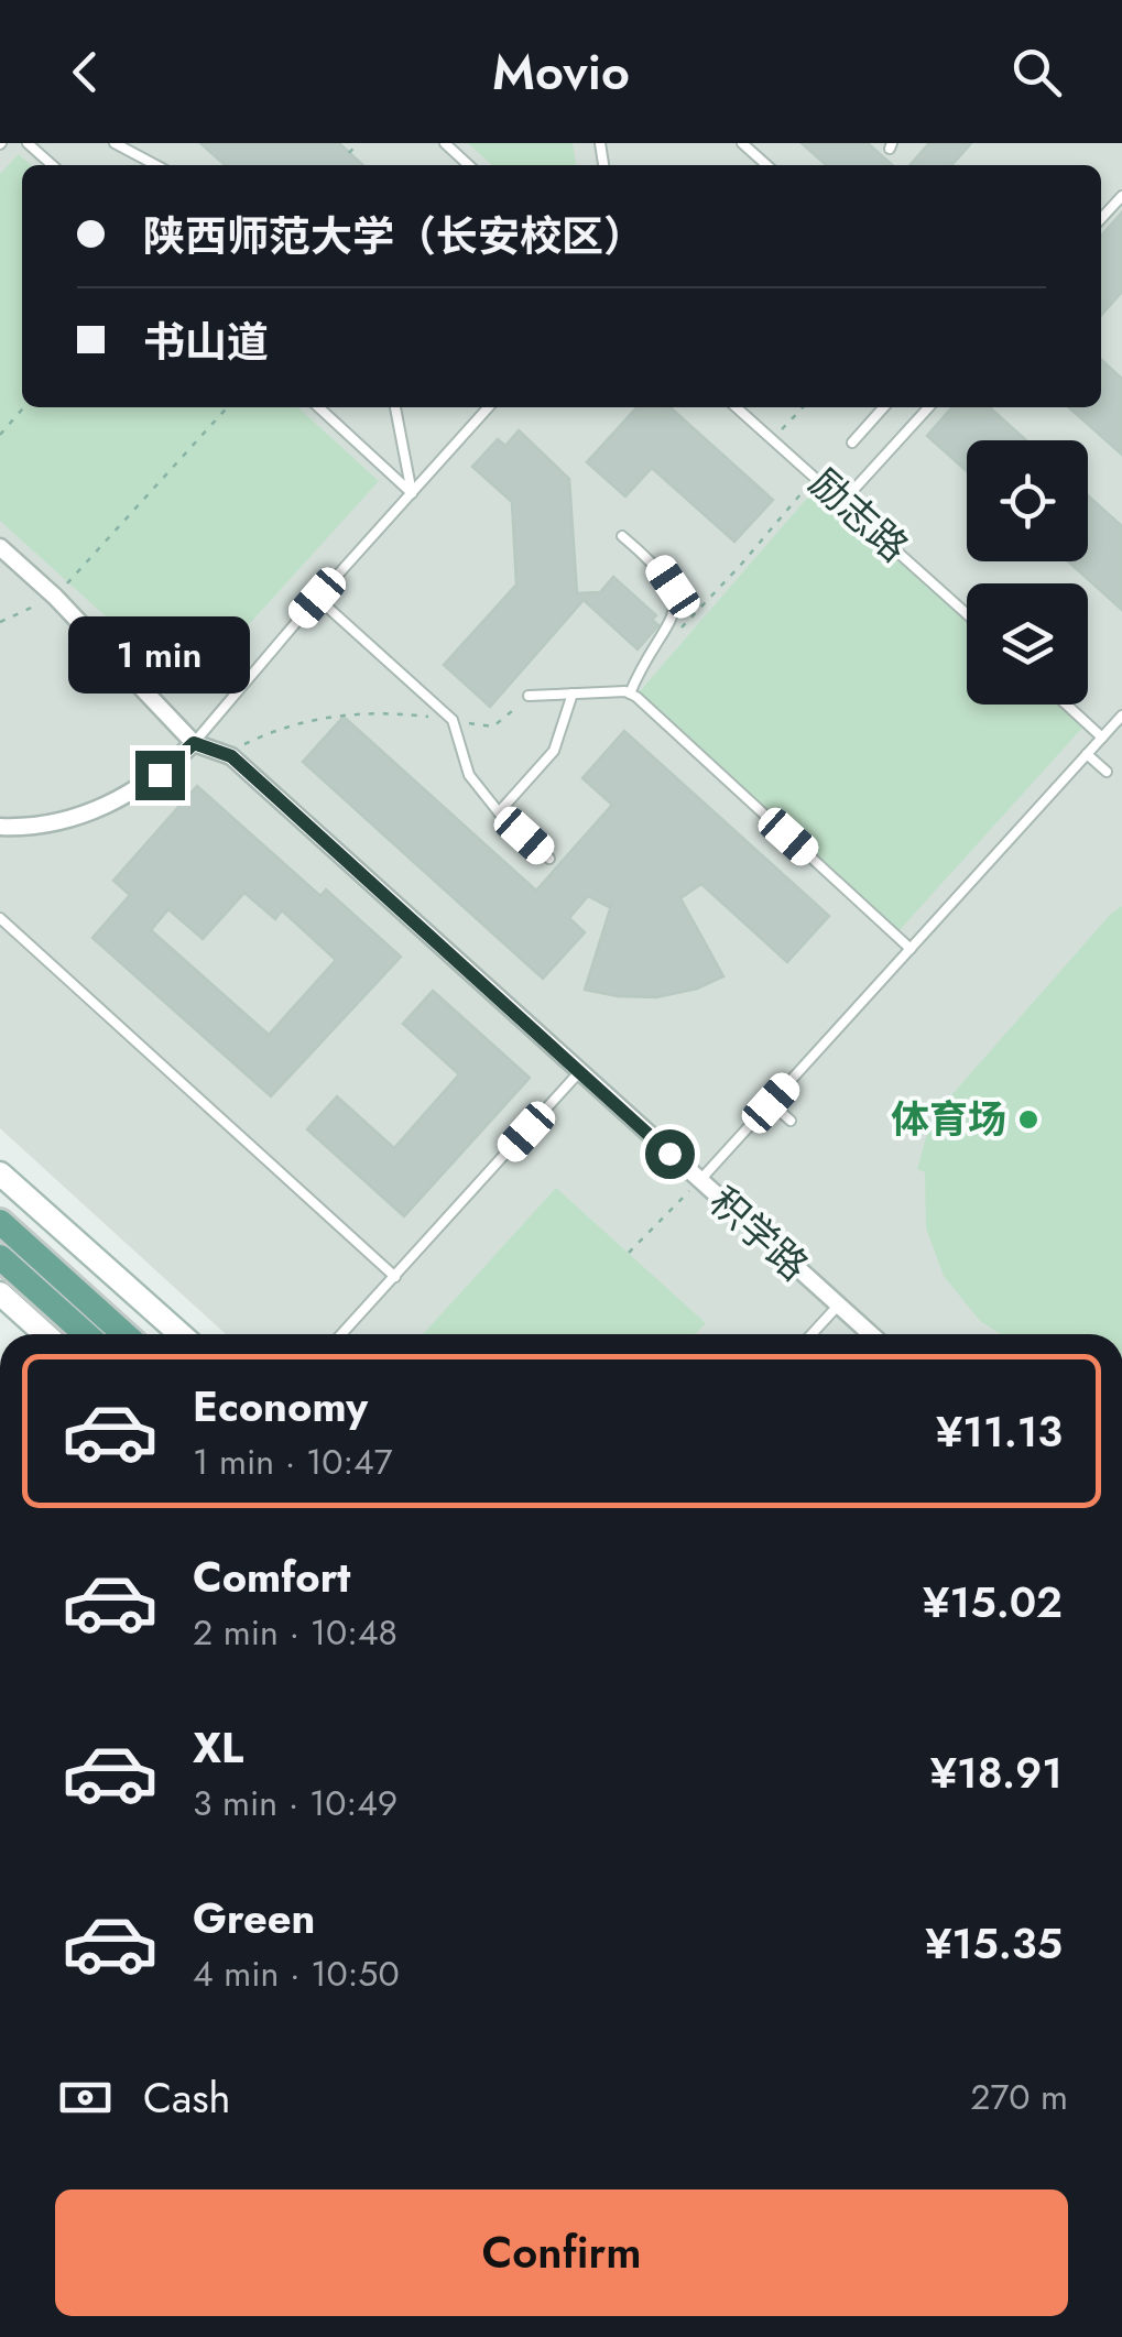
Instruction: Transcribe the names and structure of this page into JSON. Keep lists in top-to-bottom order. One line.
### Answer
{"streets":{"street":["积学路"],"lane":["励志路"]},"places":["体育场"],"page":{"header":"Movio","banner":["陕西师范大学（长安校区）","书山道"],"bubble":"1 min","list":[{"name":"Economy","note":"1 min · 10:47","value":"¥11.13"},{"name":"Comfort","note":"2 min · 10:48","value":"¥15.02"},{"name":"XL","note":"3 min · 10:49","value":"¥18.91"},{"name":"Green","note":"4 min · 10:50","value":"¥15.35"}],"pay":["Cash","270 m"],"buttons":"Confirm"}}
